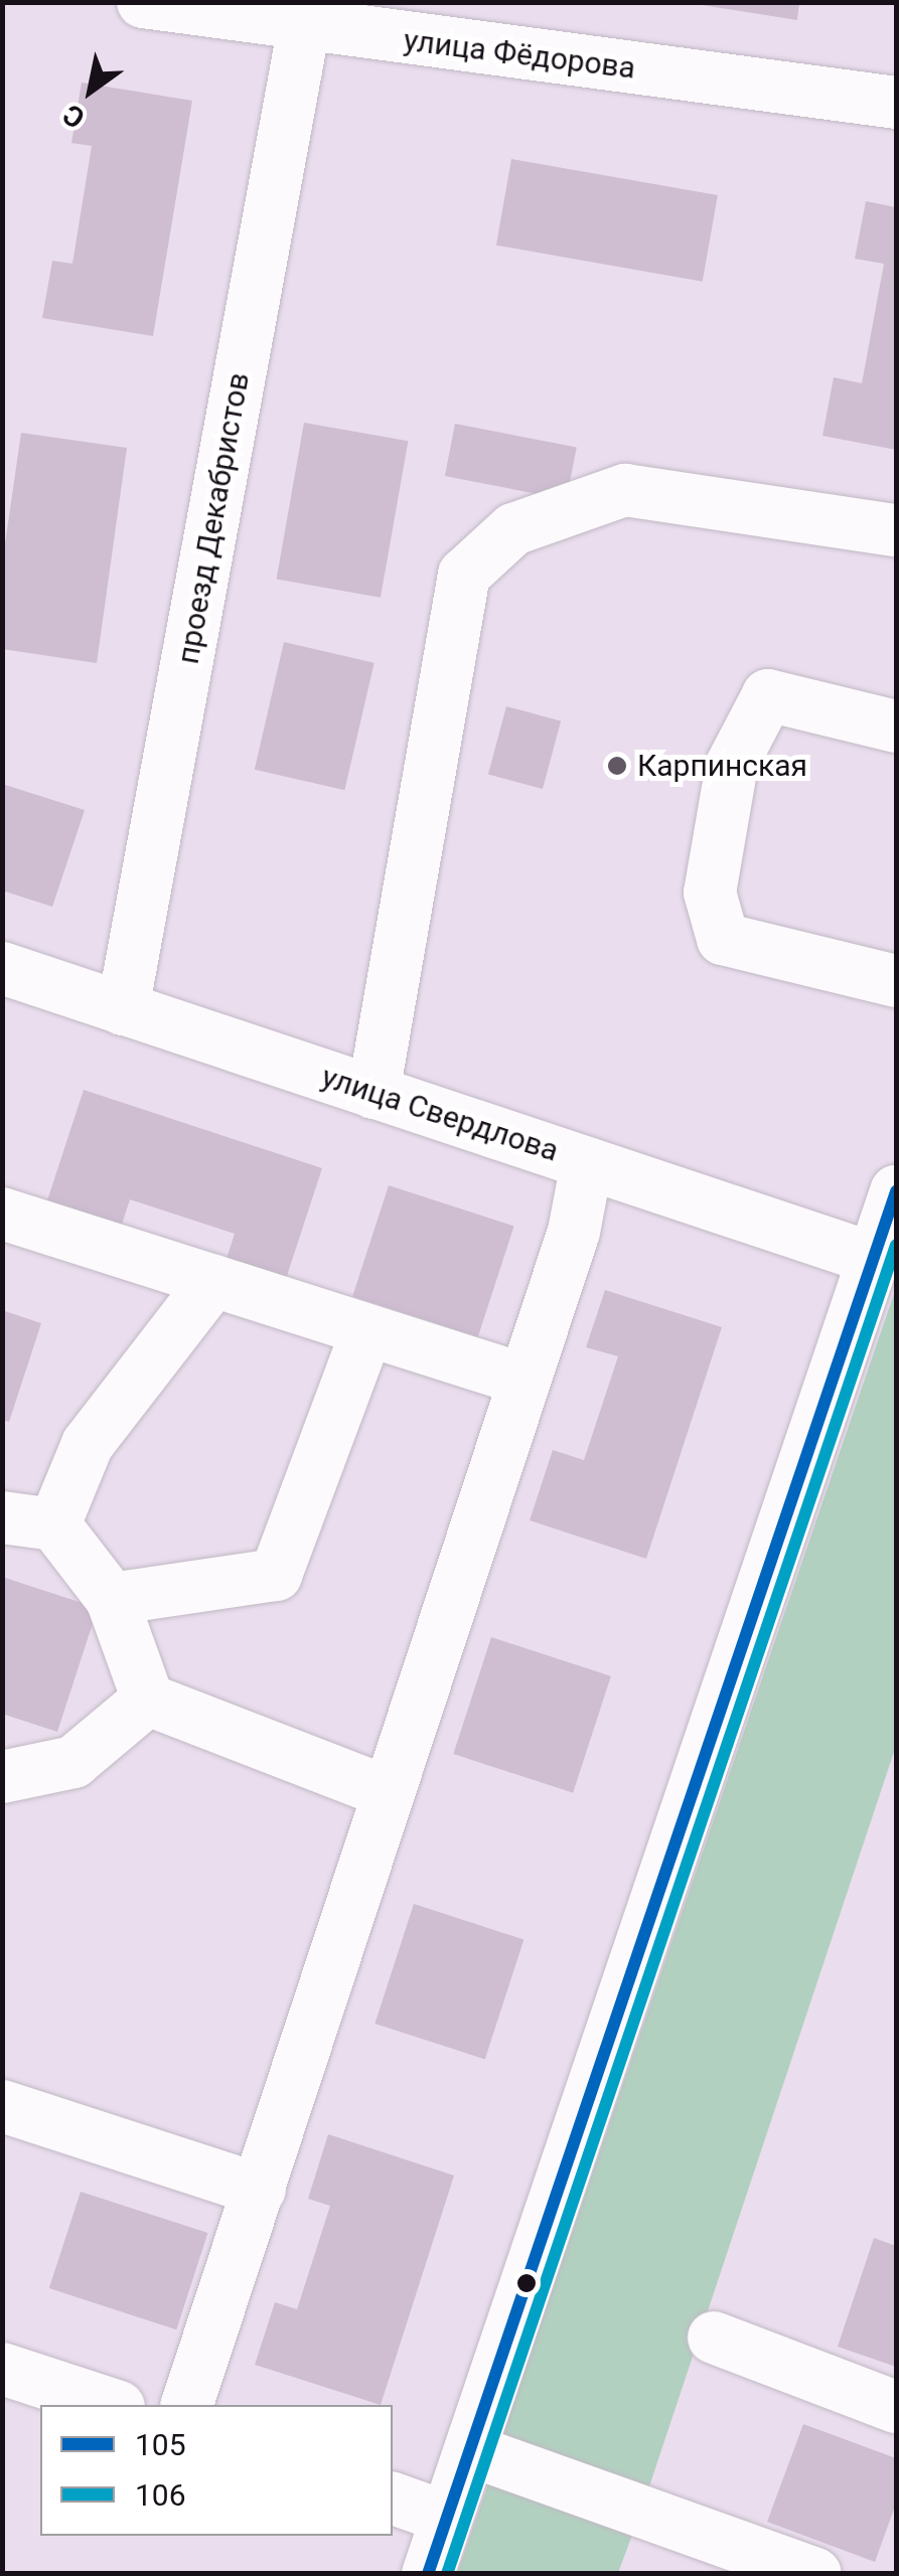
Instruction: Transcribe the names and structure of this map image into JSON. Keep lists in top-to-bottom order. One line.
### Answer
{"streets":{"street":["улица Фёдорова","проезд Декабристов","улица Свердлова"]},"crossings":[["улица Фёдорова","проезд Декабристов"],["проезд Декабристов","улица Свердлова"]],"places":["Карпинская"],"lines":["transit line 105","transit line 106"],"legend":["105","106"],"north":"bottom left"}
